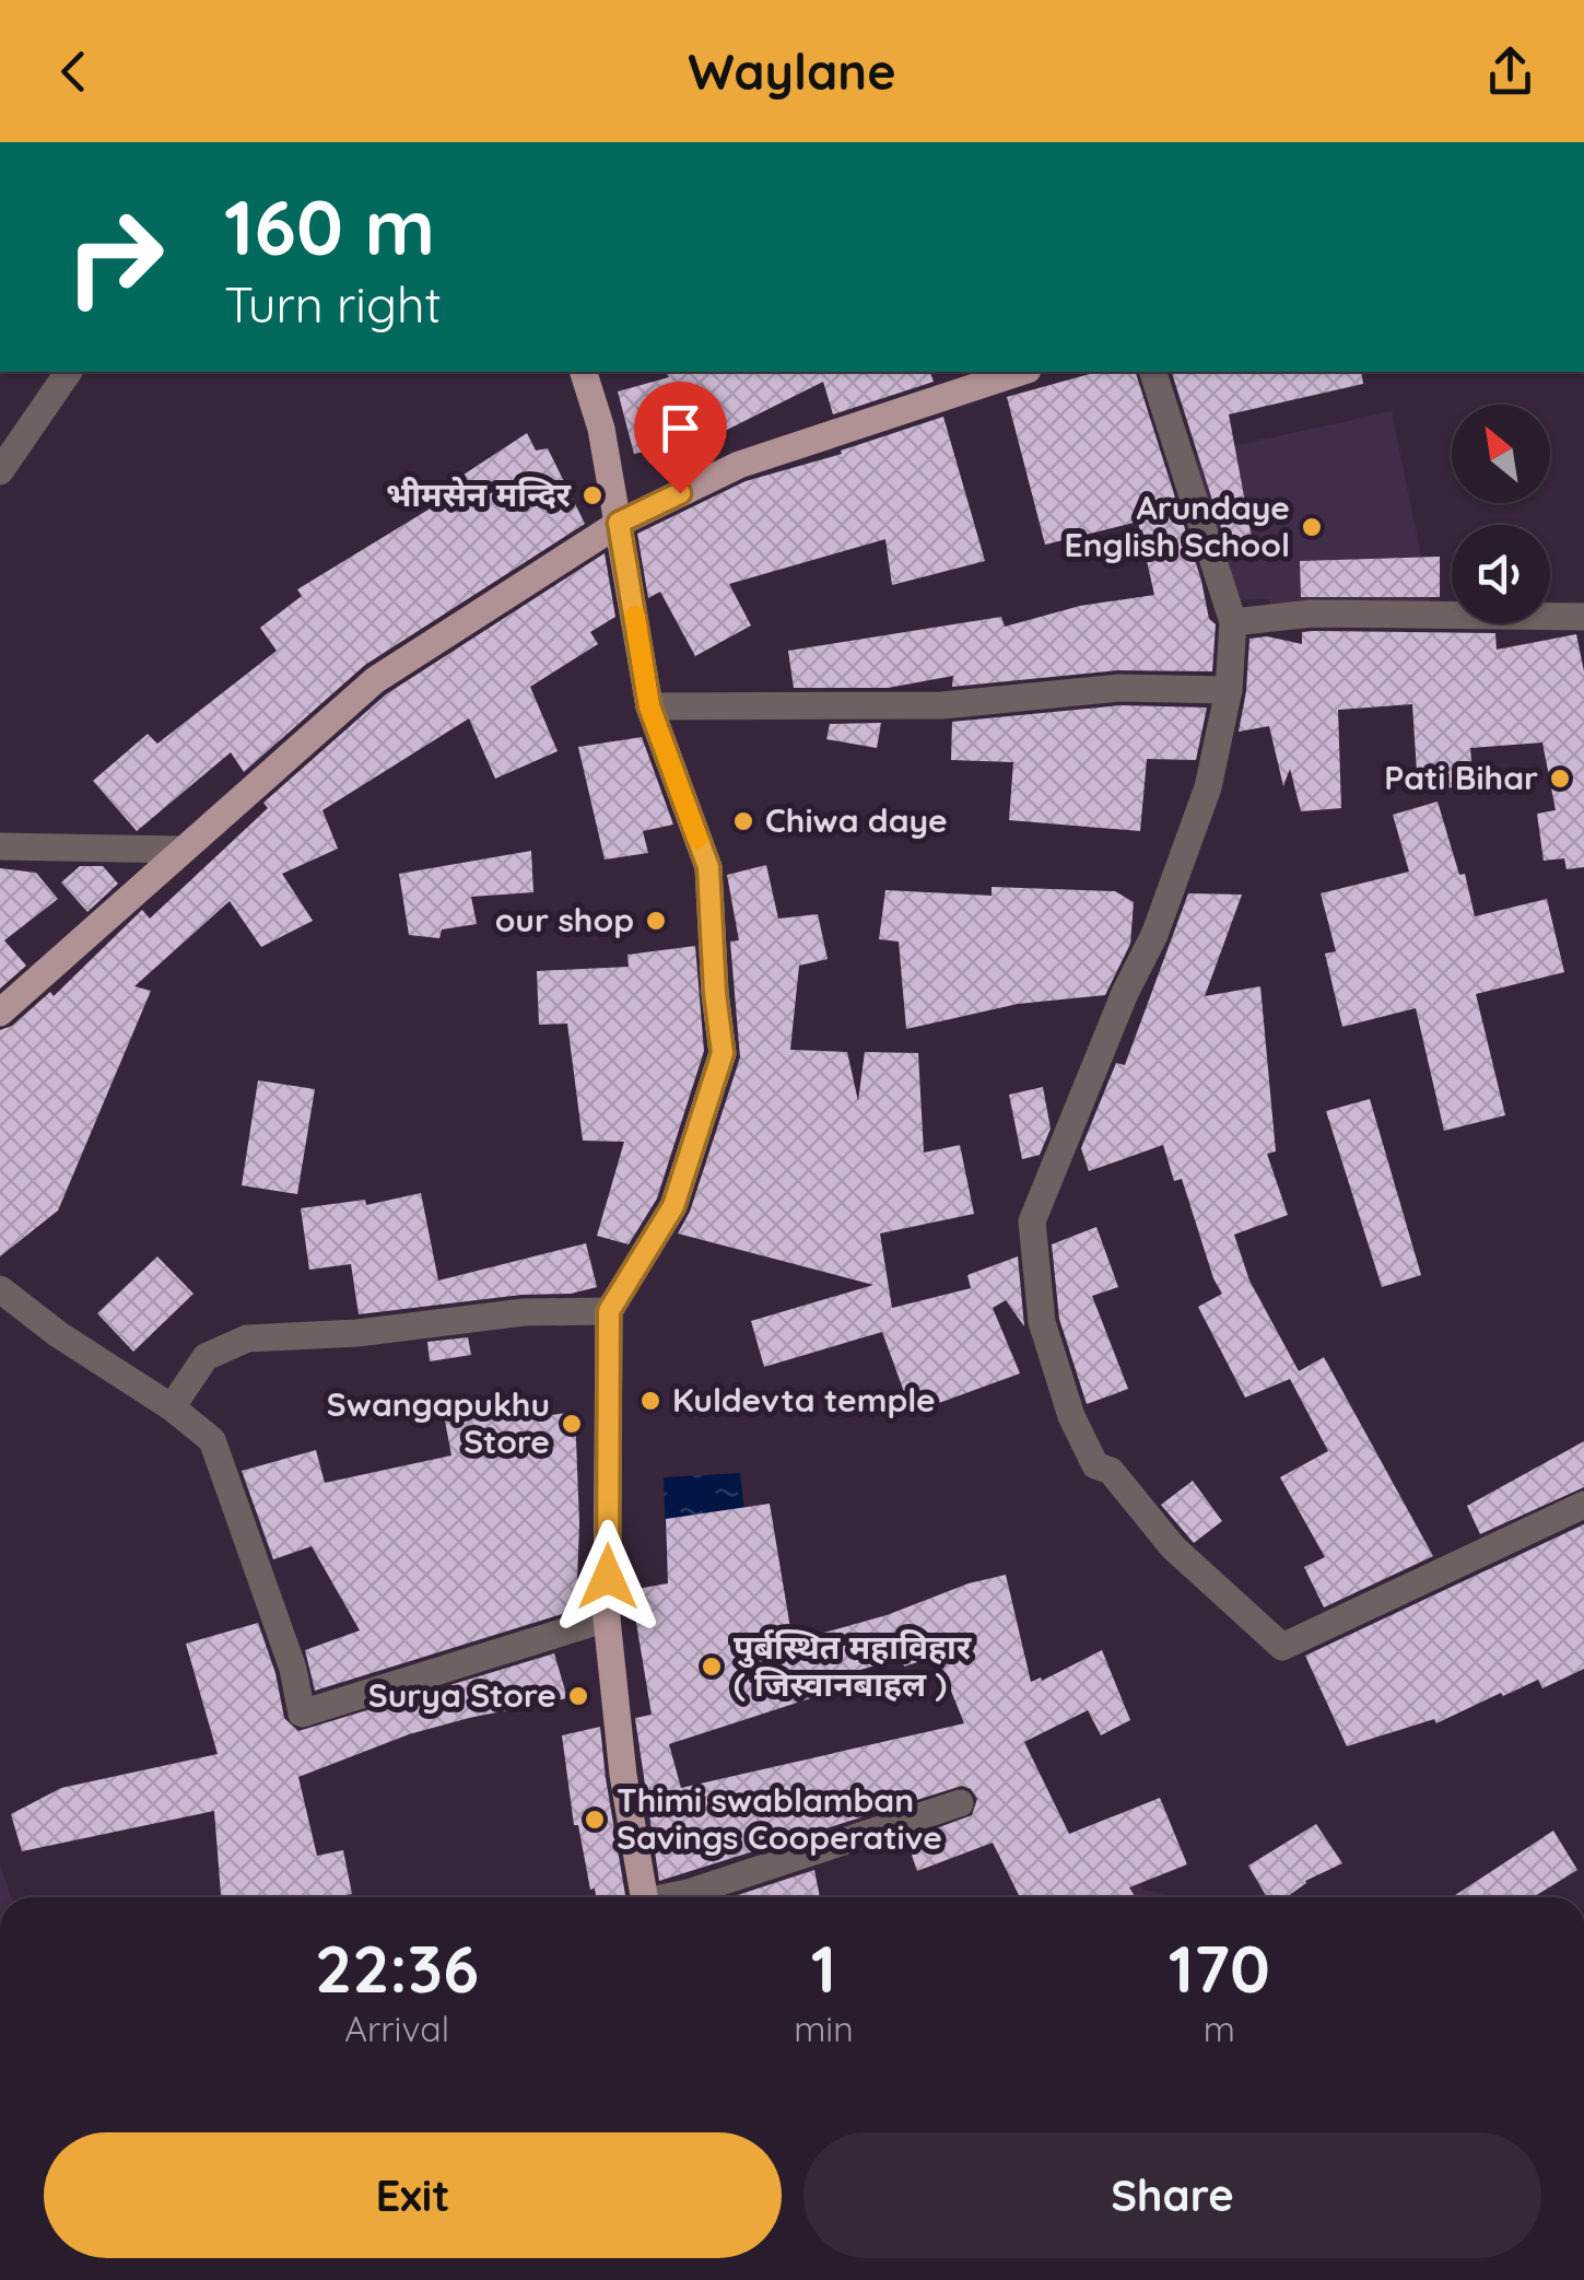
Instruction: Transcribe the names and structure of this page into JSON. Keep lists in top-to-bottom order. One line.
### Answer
{"places":["भीमसेन मन्दिर","Arundaye English School","Pati Bihar","Chiwa daye","our shop","Kuldevta temple","Swangapukhu Store","पुर्बस्थित महाविहार ( जिस्वानबाहल )","Surya Store","Thimi swablamban Savings Cooperative"],"north":"top left","page":{"header":"Waylane","turn":["160 m","Turn right"],"eta":["22:36","Arrival","1","min","170","m"],"buttons":["Exit","Share"]}}
